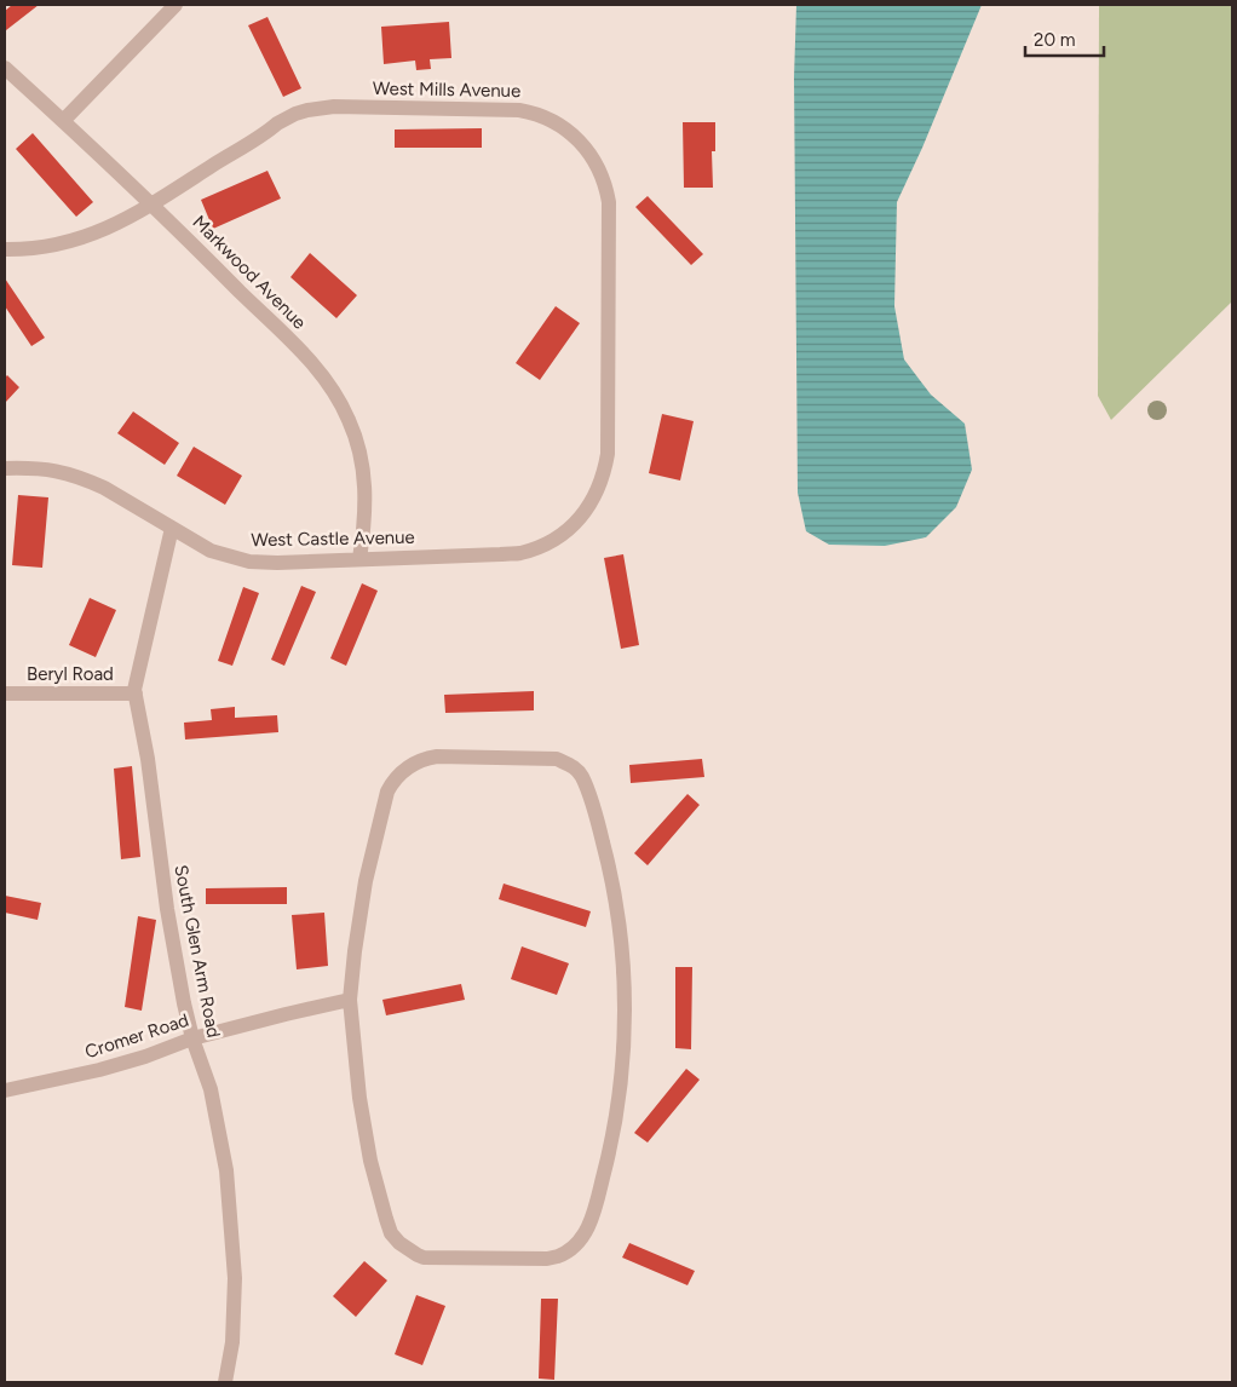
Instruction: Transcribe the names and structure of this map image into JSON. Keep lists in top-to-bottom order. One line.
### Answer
{"streets":{"street":["West Mills Avenue","Markwood Avenue","West Castle Avenue","Beryl Road","South Glen Arm Road","Cromer Road"]},"crossings":[["West Mills Avenue","Markwood Avenue"],["West Mills Avenue","West Castle Avenue"],["Markwood Avenue","West Castle Avenue"],["West Castle Avenue","South Glen Arm Road"],["Beryl Road","South Glen Arm Road"],["South Glen Arm Road","Cromer Road"]],"scale_bar":"20 m"}
